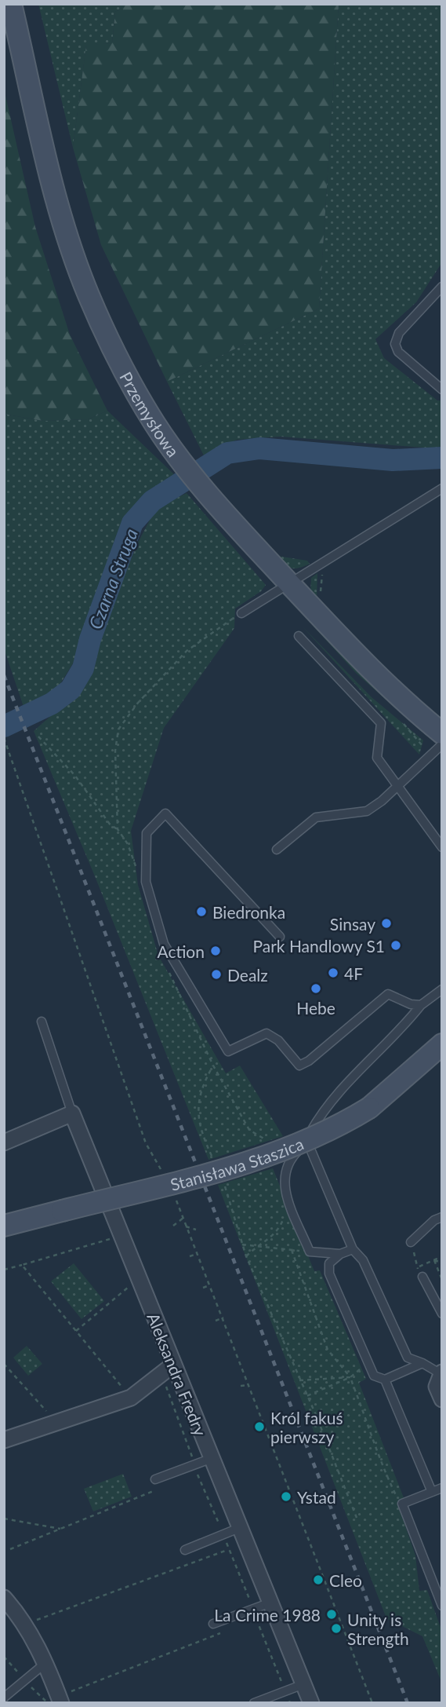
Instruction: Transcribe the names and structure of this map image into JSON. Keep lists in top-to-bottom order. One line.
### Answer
{"streets":{"street":["Przemysłowa","Stanisława Staszica","Aleksandra Fredry"]},"water":["Czarna Struga"],"places":["Biedronka","Sinsay","Park Handlowy S1","Action","4F","Dealz","Hebe","Król fakuś pierwszy","Ystad","Cleo","La Crime 1988","Unity is Strength"]}
